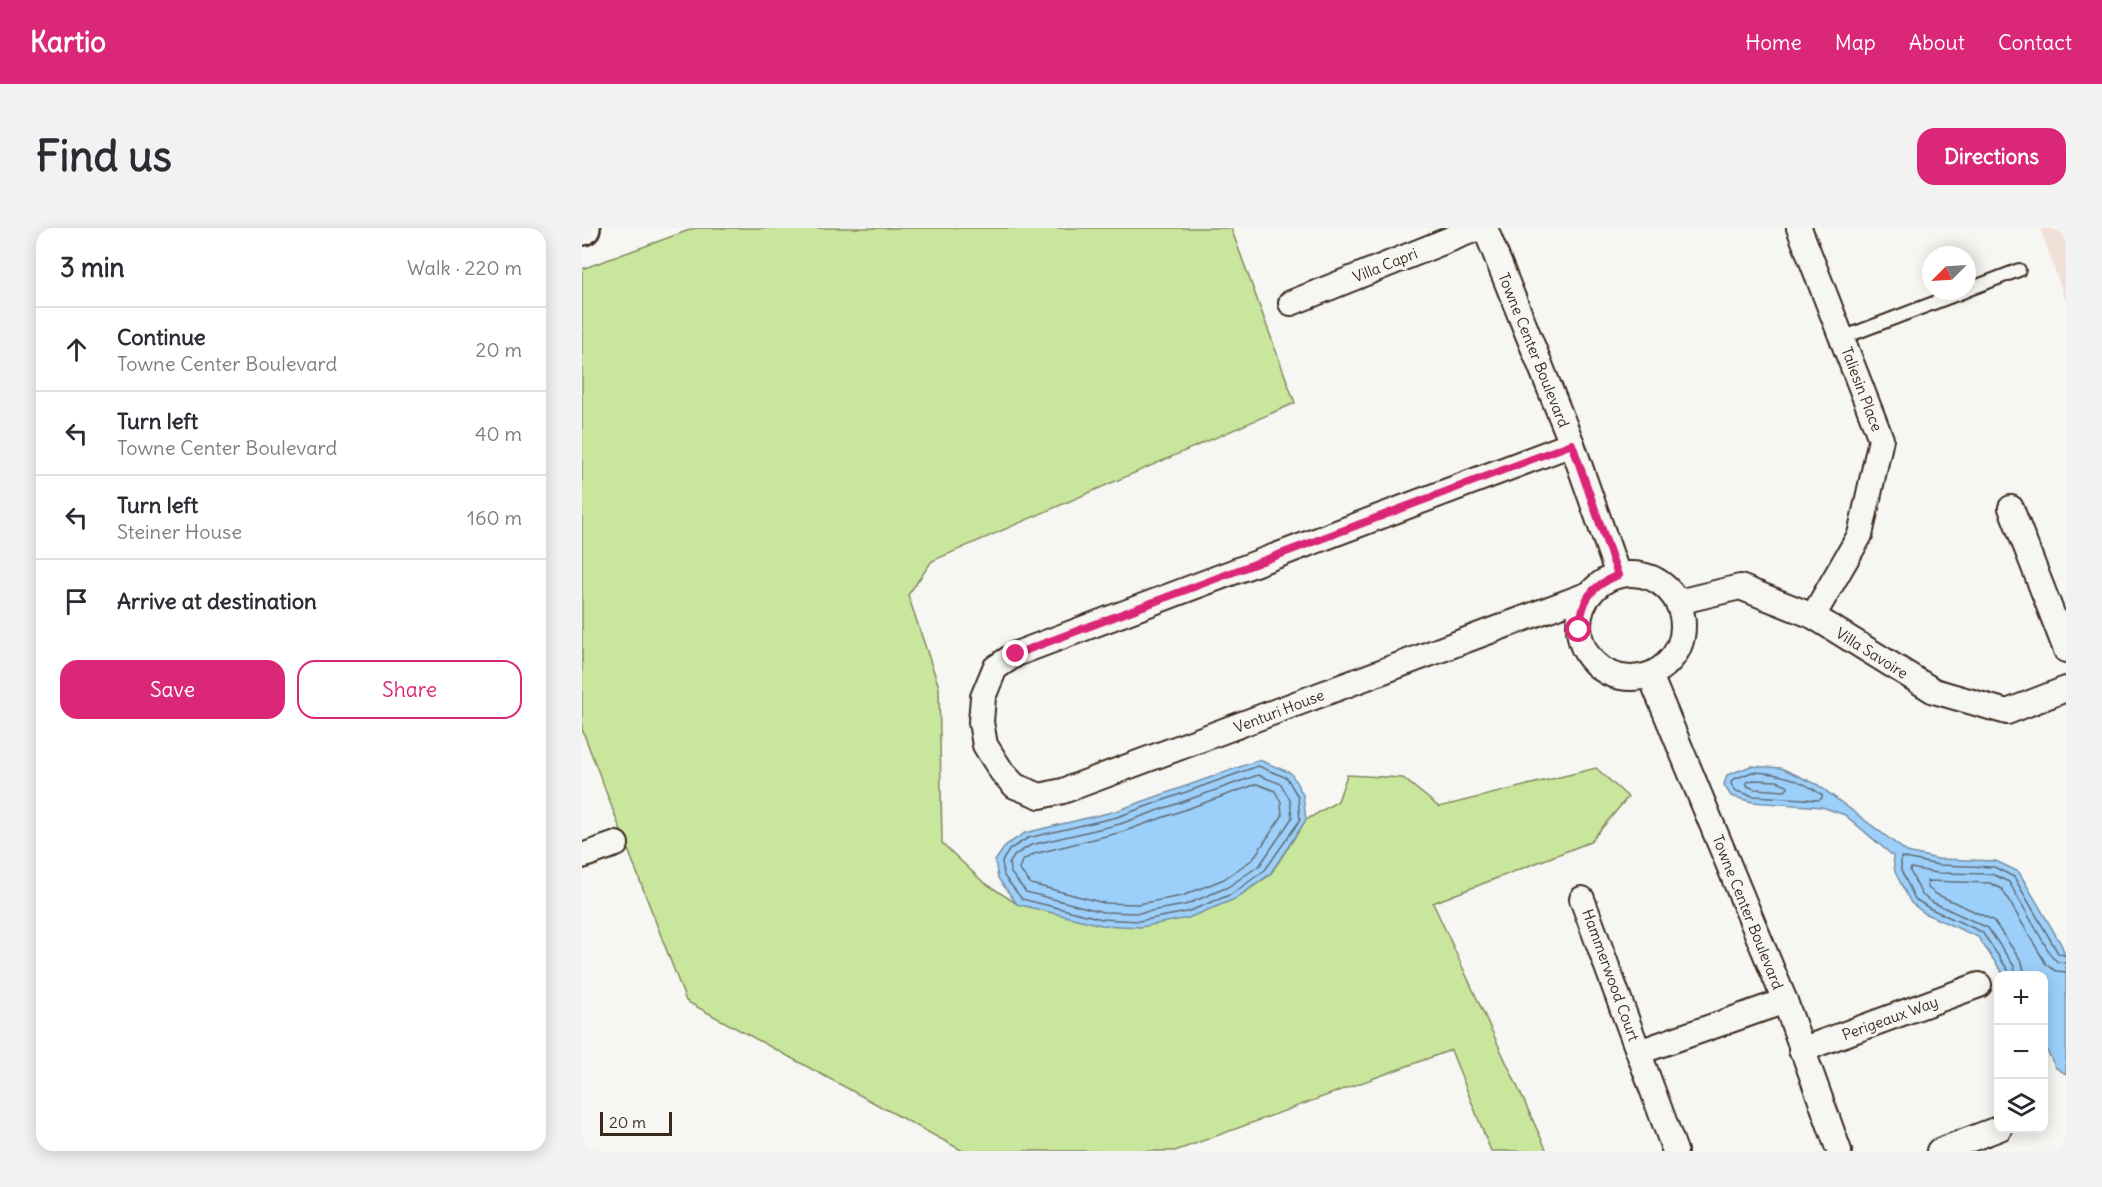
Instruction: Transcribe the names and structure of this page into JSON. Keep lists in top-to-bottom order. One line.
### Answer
{"streets":{"street":["Villa Capri","Towne Center Boulevard","Taliesin Place","Villa Savoire","Venturi House","Hammerwood Court","Perigeaux Way"]},"crossings":[["Towne Center Boulevard","Villa Savoire"],["Towne Center Boulevard","Venturi House"],["Towne Center Boulevard","Hammerwood Court"],["Towne Center Boulevard","Perigeaux Way"],["Taliesin Place","Villa Savoire"],["Villa Savoire","Venturi House"]],"scale_bar":"20 m","north":"bottom left","page":{"header":"Kartio","nav":["Home","Map","About","Contact"],"buttons":["Directions",["Save","Share"]],"title":"Find us","heading":["3 min","Walk · 220 m"],"list":[["Continue","Towne Center Boulevard","20 m"],["Turn left","Towne Center Boulevard","40 m"],["Turn left","Steiner House","160 m"],"Arrive at destination"],"map_buttons":["+","−"],"scale":"20 m"}}
